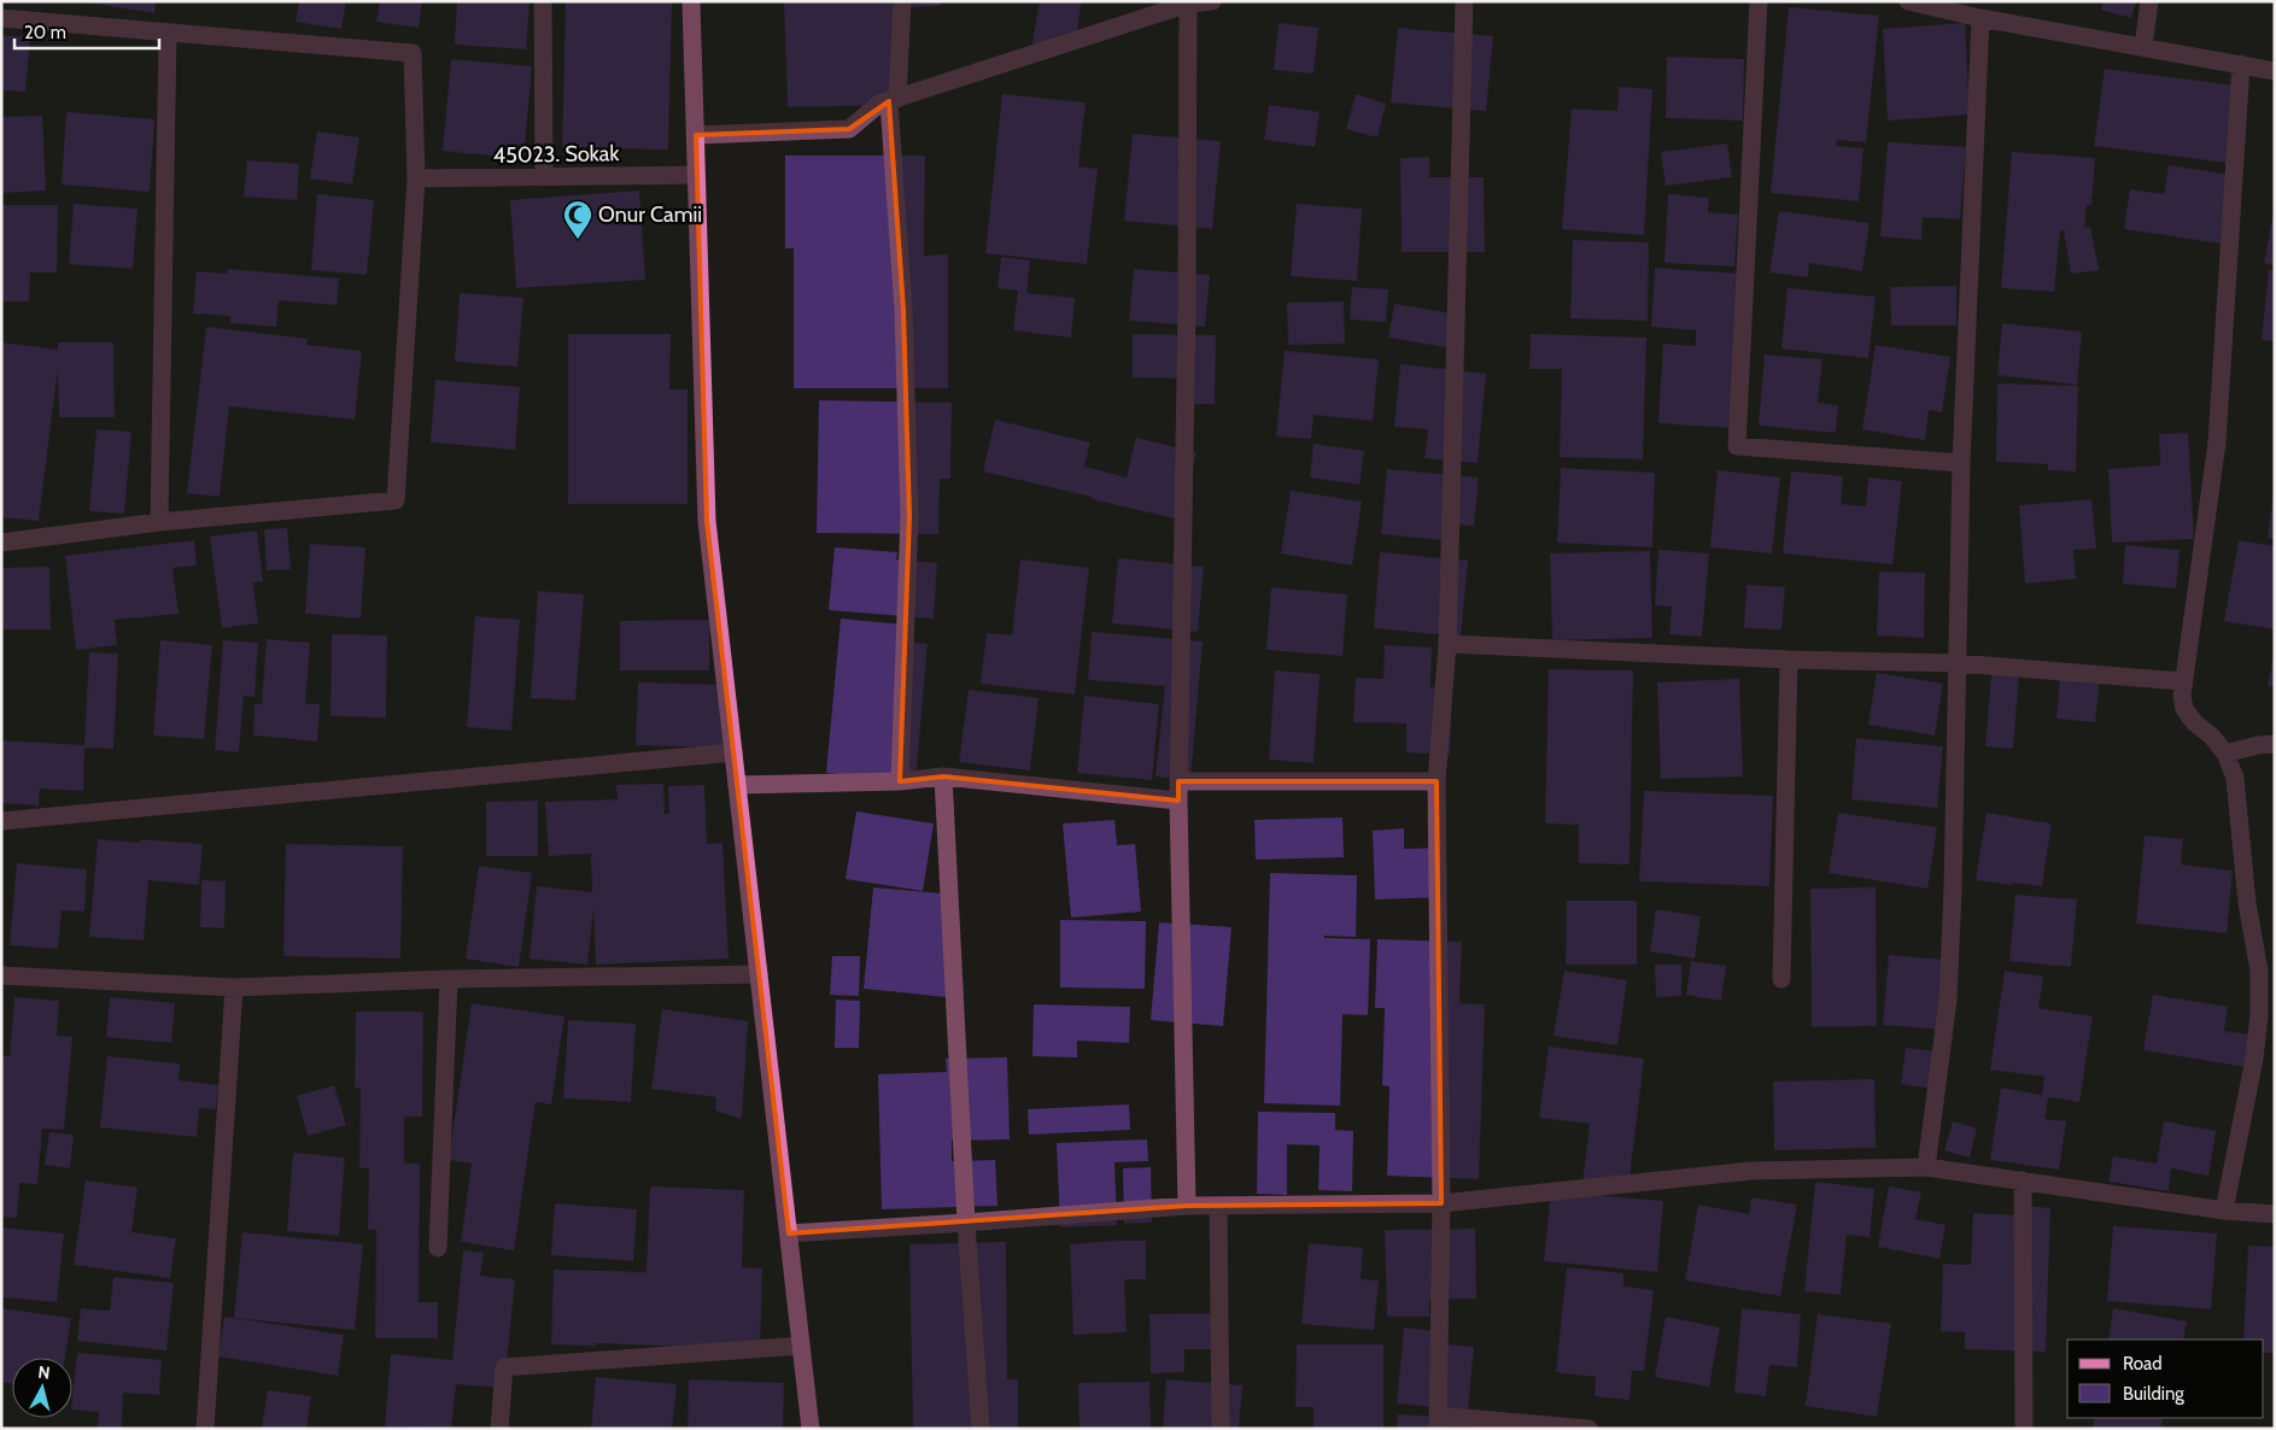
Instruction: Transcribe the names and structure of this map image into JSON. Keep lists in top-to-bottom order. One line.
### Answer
{"streets":{"street":["45023. Sokak"]},"places":{"mosque":["Onur Camii"]},"legend":["Road","Building"],"scale_bar":"20 m","north":"top"}
